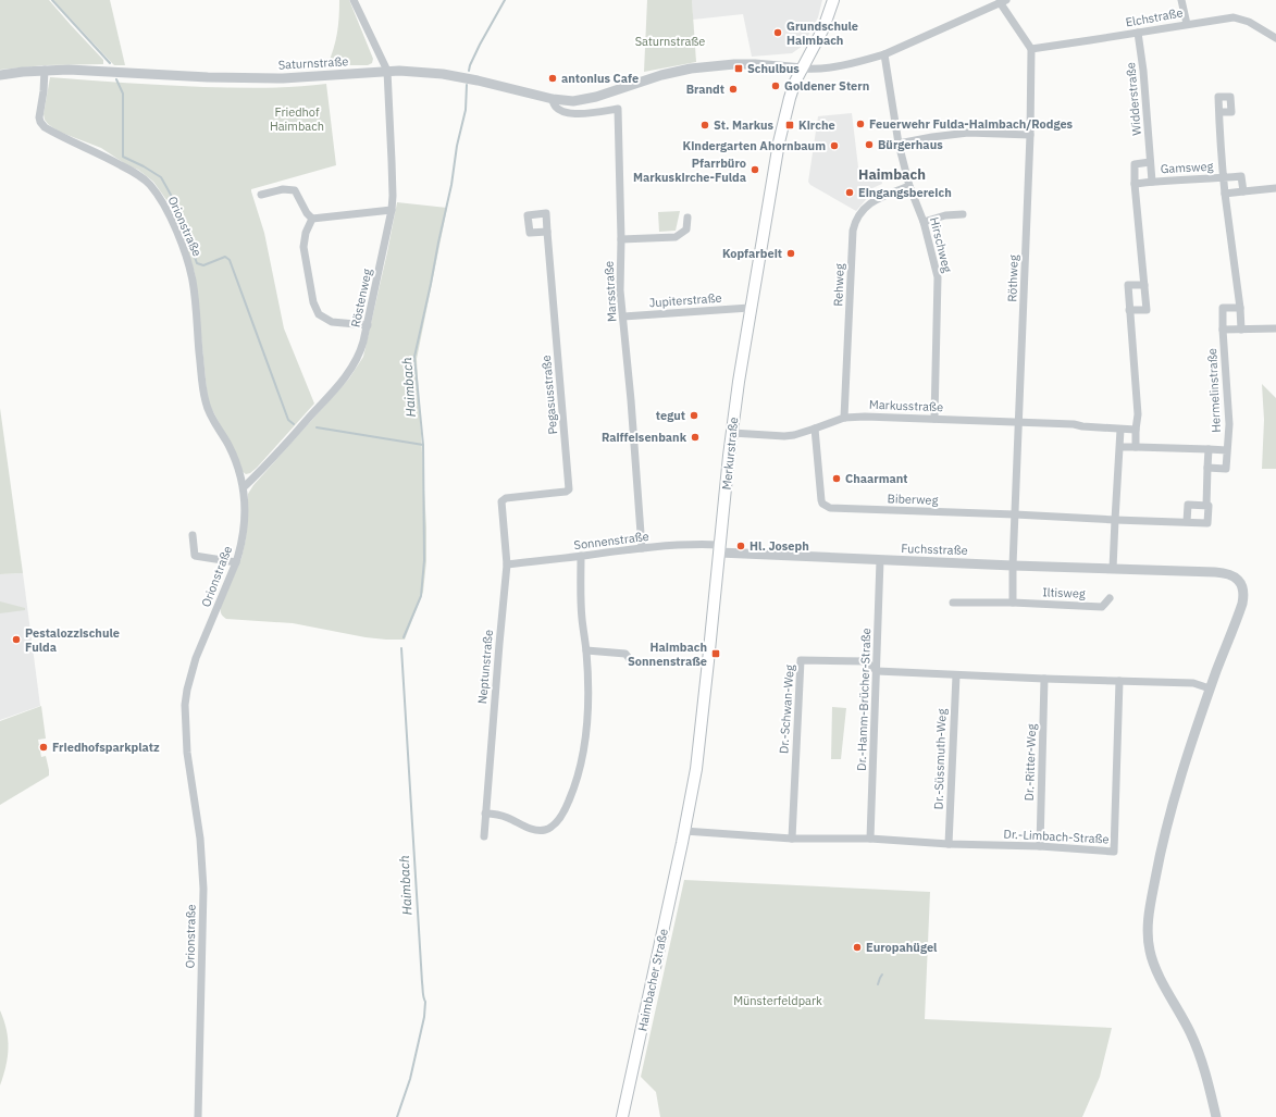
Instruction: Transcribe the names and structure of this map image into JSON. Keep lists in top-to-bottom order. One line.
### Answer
{"streets":{"main road":["Merkurstraße","Haimbacher Straße"],"street":["Elchstraße","Saturnstraße","Widderstraße","Gamsweg","Orionstraße","Hirschweg","Röthweg","Rehweg","Marsstraße","Röstenweg","Jupiterstraße","Hermelinstraße","Pegasusstraße","Markusstraße","Biberweg","Sonnenstraße","Fuchsstraße","Iltisweg","Neptunstraße","Dr.-Hamm-Brücher-Straße","Dr.-Schwan-Weg","Dr.-Süssmuth-Weg","Dr.-Ritter-Weg","Dr.-Limbach-Straße"]},"crossings":[["Elchstraße","Widderstraße"],["Elchstraße","Röthweg"],["Saturnstraße","Orionstraße"],["Saturnstraße","Marsstraße"],["Saturnstraße","Röstenweg"],["Saturnstraße","Merkurstraße"],["Widderstraße","Gamsweg"],["Orionstraße","Röstenweg"],["Hirschweg","Rehweg"],["Hirschweg","Markusstraße"],["Röthweg","Markusstraße"],["Röthweg","Biberweg"],["Röthweg","Fuchsstraße"],["Rehweg","Markusstraße"],["Marsstraße","Jupiterstraße"],["Marsstraße","Sonnenstraße"],["Jupiterstraße","Merkurstraße"],["Pegasusstraße","Neptunstraße"],["Markusstraße","Merkurstraße"],["Markusstraße","Biberweg"],["Merkurstraße","Sonnenstraße"],["Merkurstraße","Fuchsstraße"],["Merkurstraße","Dr.-Limbach-Straße"],["Merkurstraße","Haimbacher Straße"],["Sonnenstraße","Fuchsstraße"],["Sonnenstraße","Neptunstraße"],["Fuchsstraße","Dr.-Hamm-Brücher-Straße"],["Dr.-Hamm-Brücher-Straße","Dr.-Schwan-Weg"],["Dr.-Hamm-Brücher-Straße","Dr.-Limbach-Straße"],["Dr.-Schwan-Weg","Dr.-Limbach-Straße"],["Dr.-Süssmuth-Weg","Dr.-Limbach-Straße"],["Dr.-Ritter-Weg","Dr.-Limbach-Straße"]],"districts":["Haimbach"],"water":["Haimbach"],"parks":["Saturnstraße","Friedhof Haimbach","Münsterfeldpark"],"places":{"other":["Grundschule Haimbach","antonius Cafe","Goldener Stern","Brandt","Feuerwehr Fulda-Haimbach/Rodges","St. Markus","Bürgerhaus","Kindergarten Ahornbaum","Pfarrbüro Markuskirche-Fulda","Eingangsbereich","Kopfarbeit","tegut","Raiffeisenbank","Chaarmant","Hl. Joseph","Pestalozzischule Fulda","Friedhofsparkplatz","Europahügel"],"transit":["Schulbus","Kirche","Haimbach Sonnenstraße"]}}
